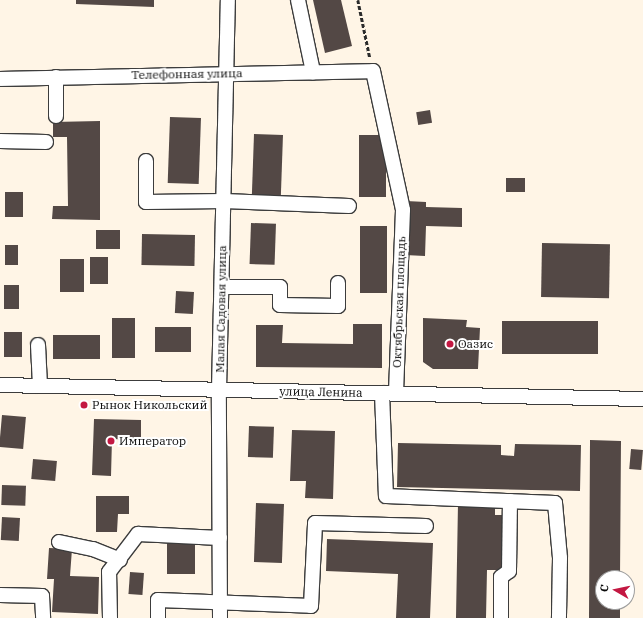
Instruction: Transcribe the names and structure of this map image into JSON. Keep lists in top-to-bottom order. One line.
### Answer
{"streets":{"street":["Телефонная улица","Октябрьская площадь","Малая Садовая улица","улица Ленина"]},"crossings":[["Телефонная улица","Октябрьская площадь"],["Телефонная улица","Малая Садовая улица"],["Октябрьская площадь","улица Ленина"],["Малая Садовая улица","улица Ленина"]],"places":["Оазис","Рынок Никольский","Император"],"north":"left"}
